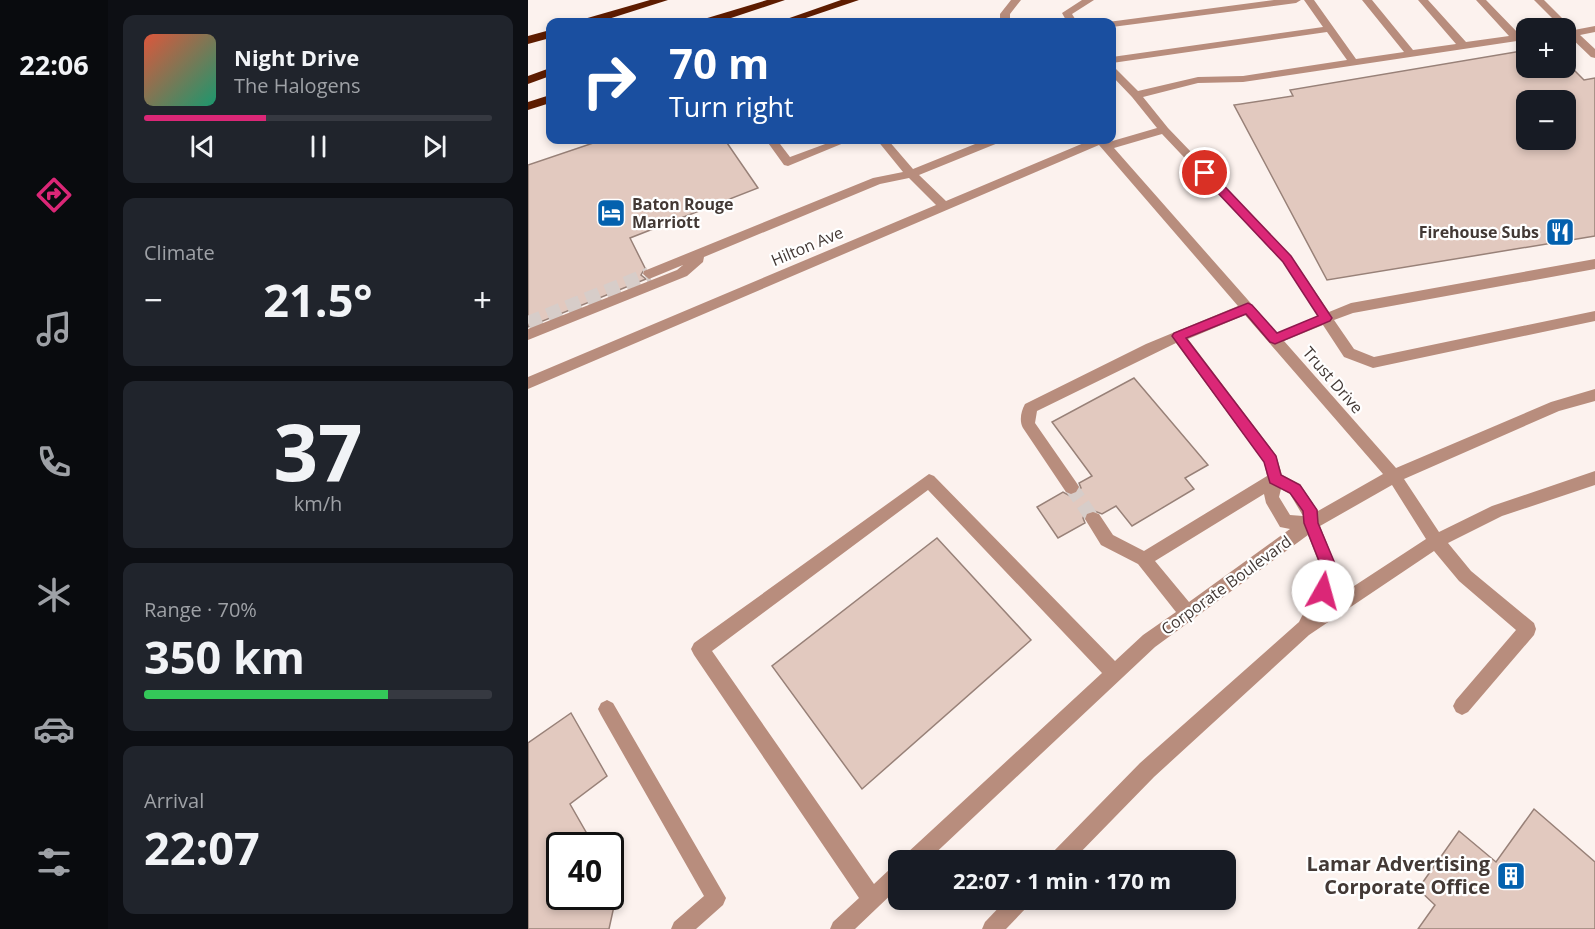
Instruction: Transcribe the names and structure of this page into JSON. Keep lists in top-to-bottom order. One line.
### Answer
{"streets":{"street":["Hilton Ave","Trust Drive","Corporate Boulevard"]},"crossings":[["Trust Drive","Corporate Boulevard"]],"places":{"hotel":["Baton Rouge Marriott"],"restaurant":["Firehouse Subs"],"building":["Lamar Advertising Corporate Office"]},"page":{"tabs":"22:06","map_buttons":["+","−"],"turn":["70 m","Turn right"],"song":["Night Drive","The Halogens"],"tile":["Climate",["37","km/h"],["Range · 70%","350 km"],["Arrival","22:07"]],"heat":["−","21.5°","+"],"limit":"40","trip":"22:07 · 1 min · 170 m"}}
